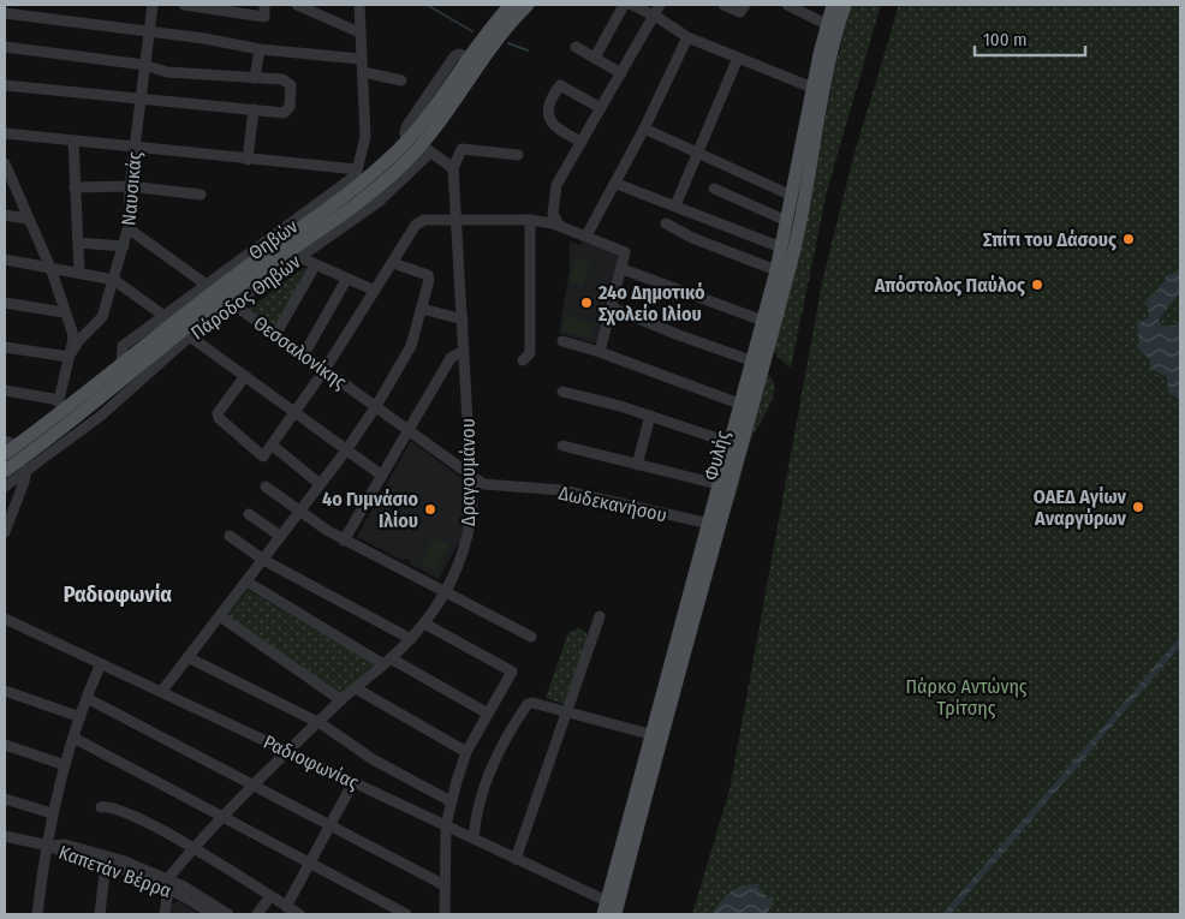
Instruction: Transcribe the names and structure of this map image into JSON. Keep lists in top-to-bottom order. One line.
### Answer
{"streets":{"main road":["Θηβών","Φυλής"],"street":["Ναυσικάς","Πάροδος Θηβών","Θεσσαλονίκης","Δραγουμάνου","Δωδεκανήσου","Ραδιοφωνίας","Καπετάν Βέρρα"]},"crossings":[["Ναυσικάς","Θεσσαλονίκης"],["Θηβών","Πάροδος Θηβών"],["Θηβών","Θεσσαλονίκης"],["Πάροδος Θηβών","Θεσσαλονίκης"],["Θεσσαλονίκης","Δραγουμάνου"],["Θεσσαλονίκης","Δωδεκανήσου"],["Φυλής","Δωδεκανήσου"],["Φυλής","Ραδιοφωνίας"],["Δραγουμάνου","Δωδεκανήσου"],["Δραγουμάνου","Ραδιοφωνίας"],["Δραγουμάνου","Καπετάν Βέρρα"]],"districts":["Ραδιοφωνία"],"parks":["Πάρκο Αντώνης Τρίτσης"],"places":["Σπίτι του Δάσους","Απόστολος Παύλος","24ο Δημοτικό Σχολείο Ιλίου","ΟΑΕΔ Αγίων Αναργύρων","4ο Γυμνάσιο Ιλίου"],"scale_bar":"100 m"}
